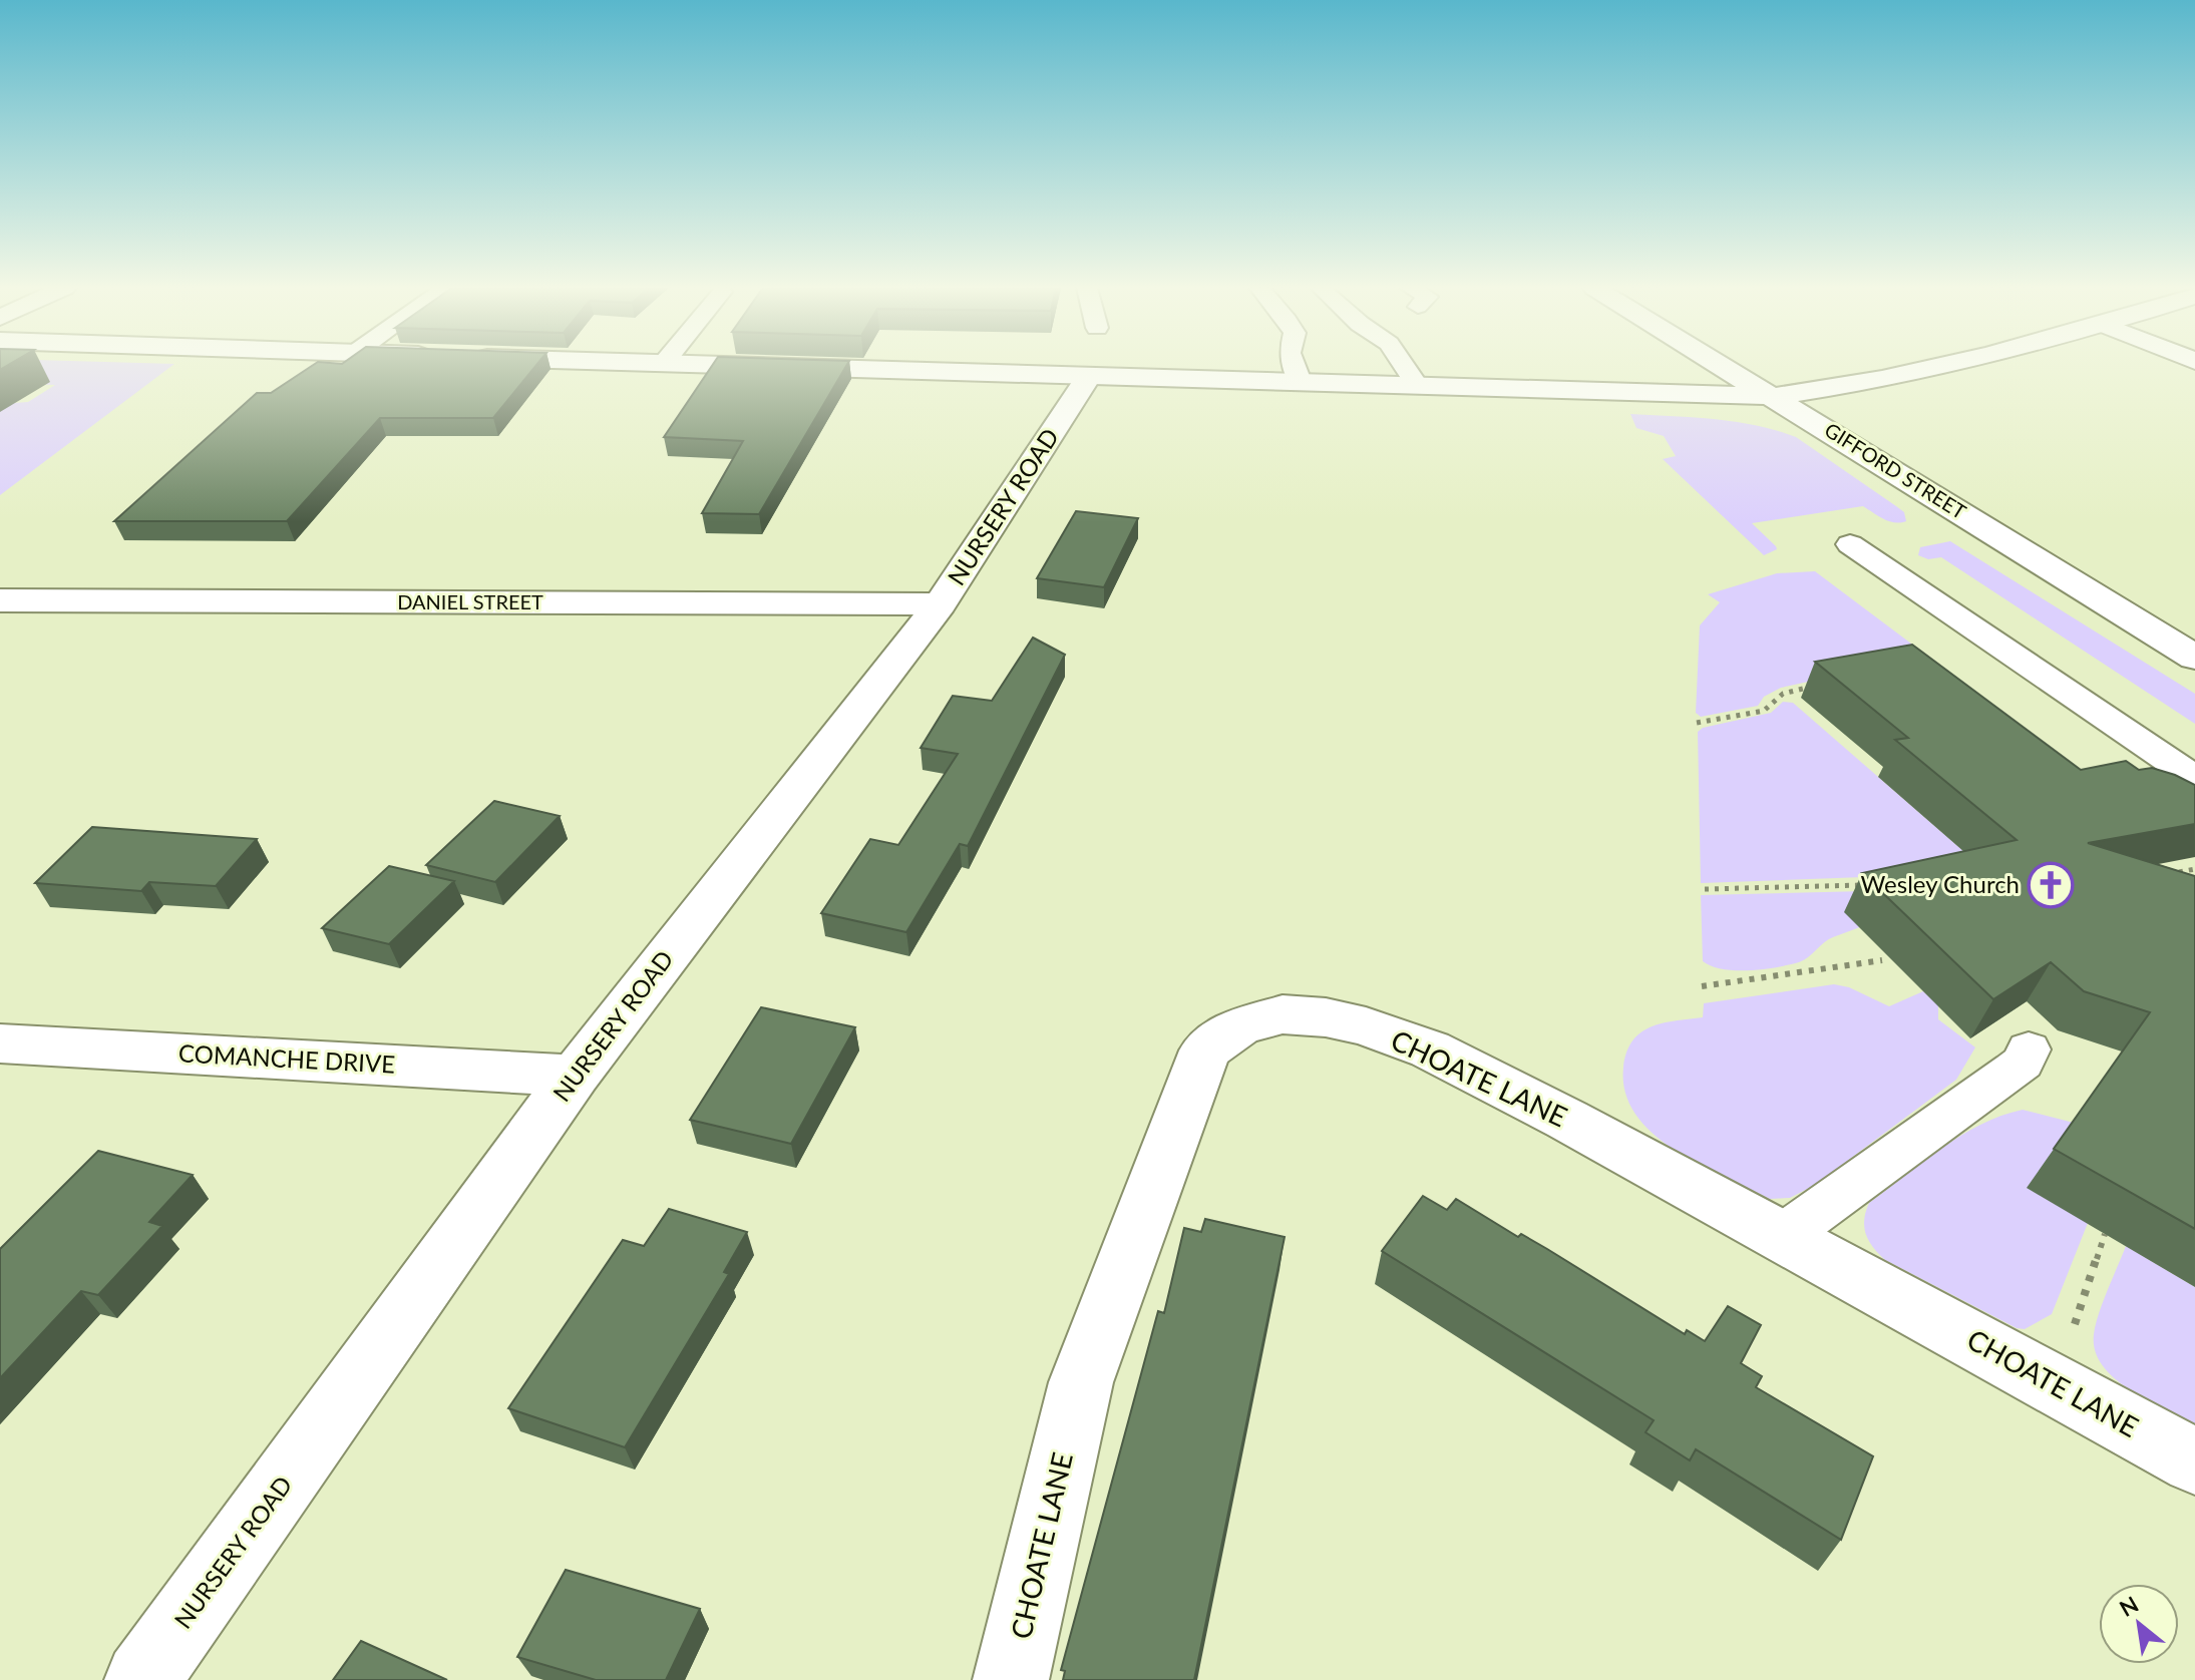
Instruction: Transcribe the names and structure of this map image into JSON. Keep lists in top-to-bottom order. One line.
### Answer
{"streets":{"main road":["GIFFORD STREET","NURSERY ROAD","DANIEL STREET","COMANCHE DRIVE","CHOATE LANE"]},"crossings":[["NURSERY ROAD","DANIEL STREET"],["NURSERY ROAD","COMANCHE DRIVE"]],"places":{"church":["Wesley Church"]},"north":"top left"}
